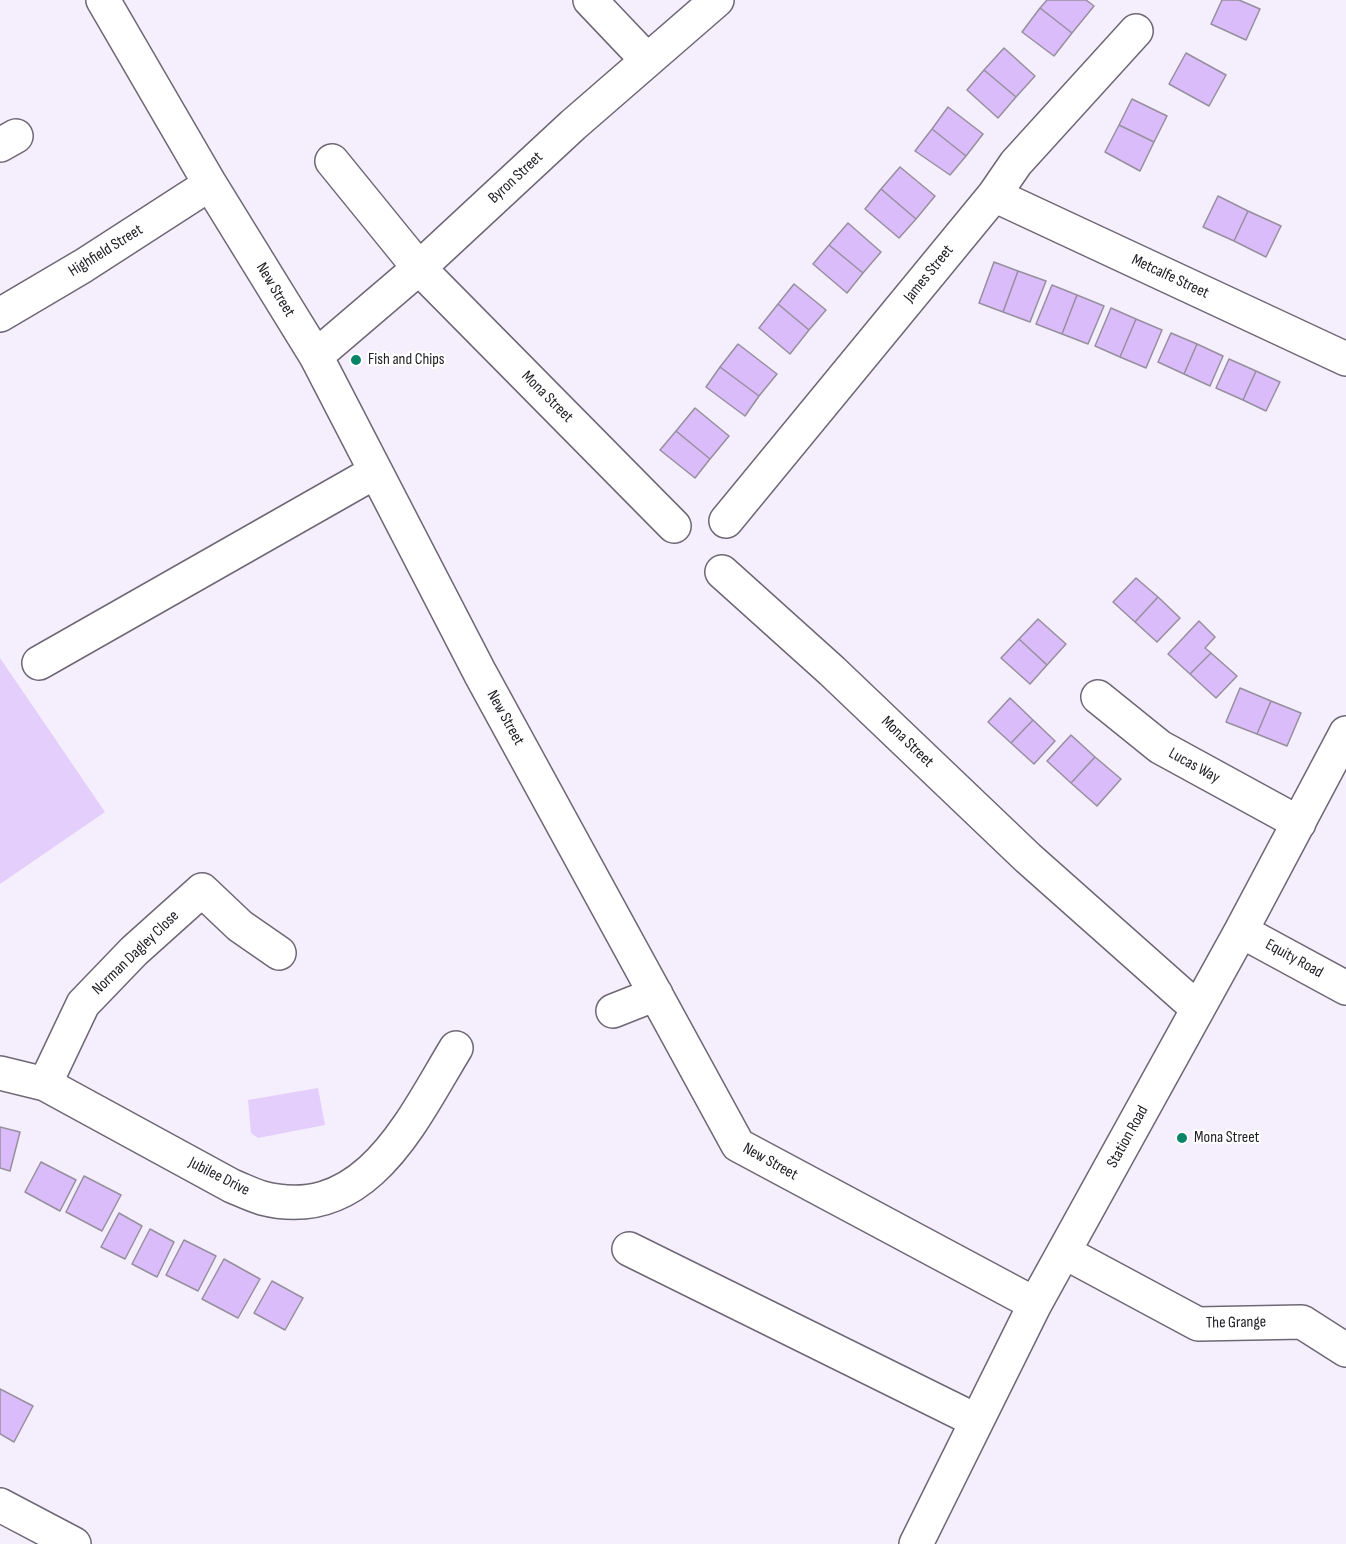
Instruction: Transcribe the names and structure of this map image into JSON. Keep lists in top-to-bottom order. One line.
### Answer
{"streets":{"street":["Byron Street","Highfield Street","James Street","Metcalfe Street","New Street","Mona Street","Lucas Way","Norman Dagley Close","Equity Road","Station Road","Jubilee Drive","The Grange"]},"crossings":[["Byron Street","New Street"],["Byron Street","Mona Street"],["Highfield Street","New Street"],["James Street","Metcalfe Street"],["New Street","Station Road"],["Mona Street","Station Road"],["Lucas Way","Station Road"],["Norman Dagley Close","Jubilee Drive"],["Equity Road","Station Road"],["Station Road","The Grange"]],"places":["Fish and Chips","Mona Street"]}
